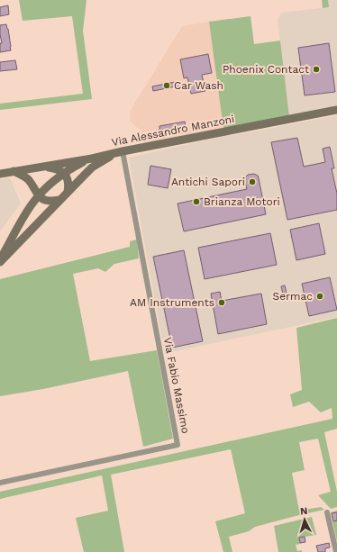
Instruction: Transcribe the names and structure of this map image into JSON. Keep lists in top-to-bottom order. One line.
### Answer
{"streets":{"main road":["Via Alessandro Manzoni"],"street":["Via Fabio Massimo"]},"crossings":[["Via Alessandro Manzoni","Via Fabio Massimo"]],"places":["Phoenix Contact","Car Wash","Antichi Sapori","Brianza Motori","Sermac","AM Instruments"],"north":"top"}
